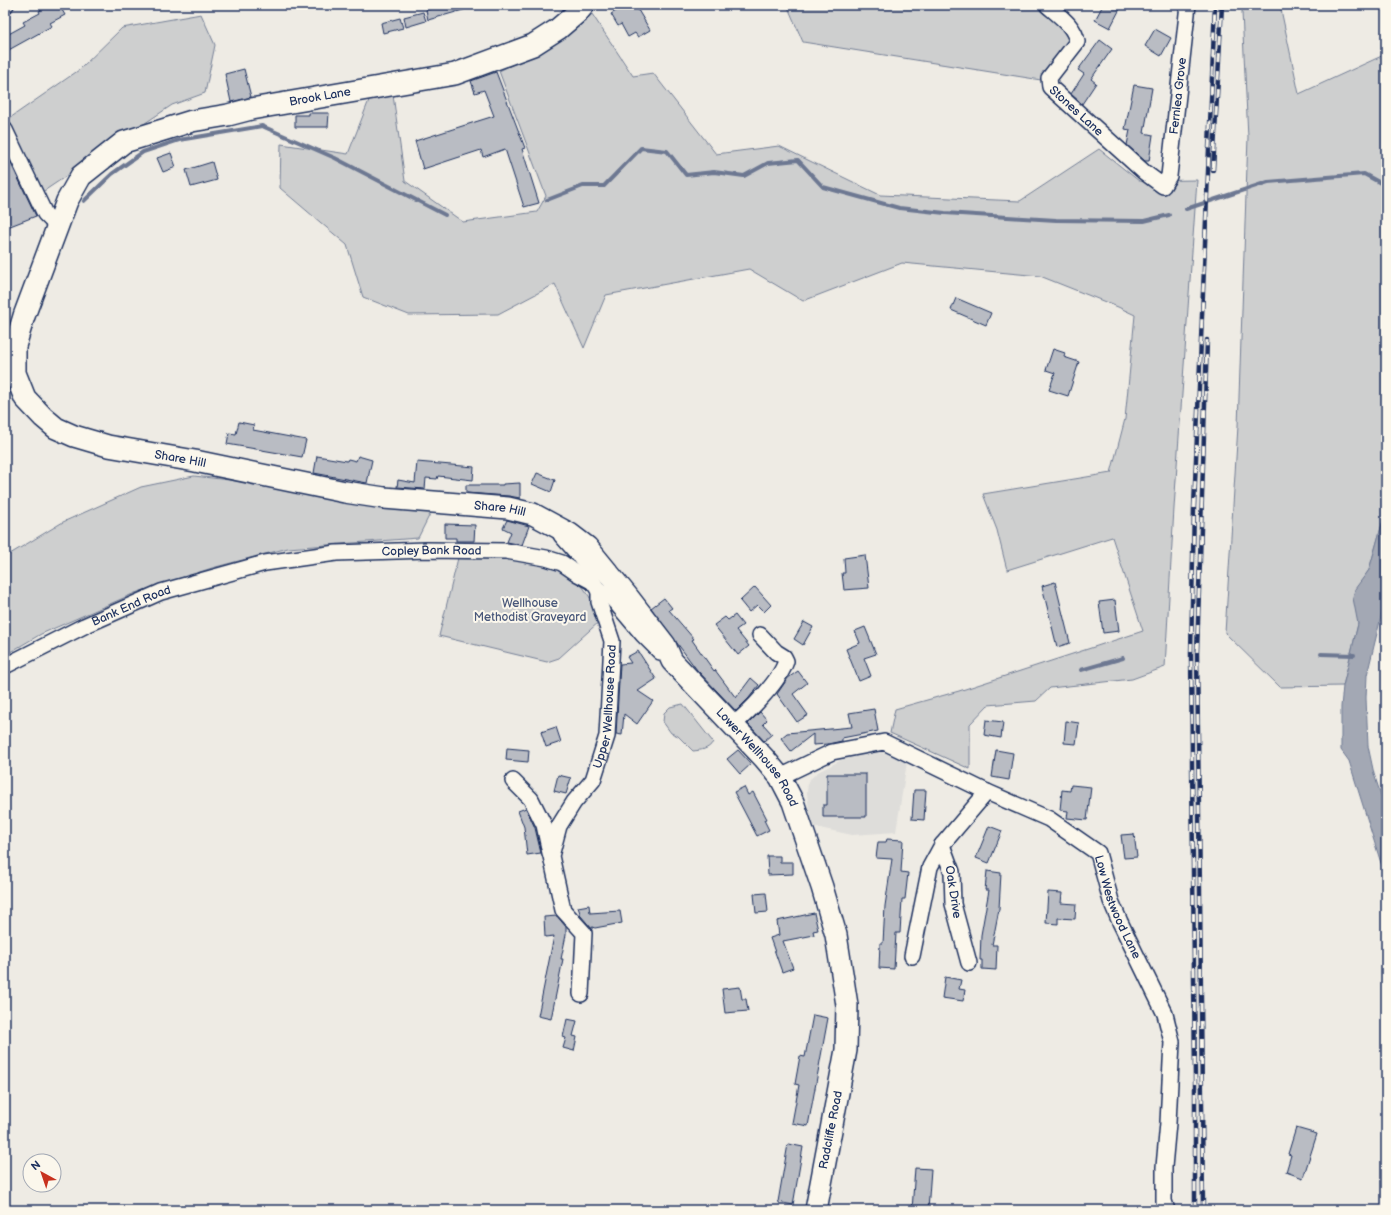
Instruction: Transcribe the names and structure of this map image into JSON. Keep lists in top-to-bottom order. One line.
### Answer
{"streets":{"street":["Fernlea Grove","Brook Lane","Stones Lane","Share Hill","Copley Bank Road","Bank End Road","Upper Wellhouse Road","Lower Wellhouse Road","Oak Drive","Low Westwood Lane","Radcliffe Road"]},"crossings":[["Fernlea Grove","Stones Lane"],["Brook Lane","Share Hill"],["Share Hill","Lower Wellhouse Road"],["Copley Bank Road","Bank End Road"],["Copley Bank Road","Upper Wellhouse Road"],["Copley Bank Road","Lower Wellhouse Road"],["Lower Wellhouse Road","Low Westwood Lane"],["Lower Wellhouse Road","Radcliffe Road"],["Oak Drive","Low Westwood Lane"]],"parks":["Wellhouse Methodist Graveyard"],"north":"top left"}
